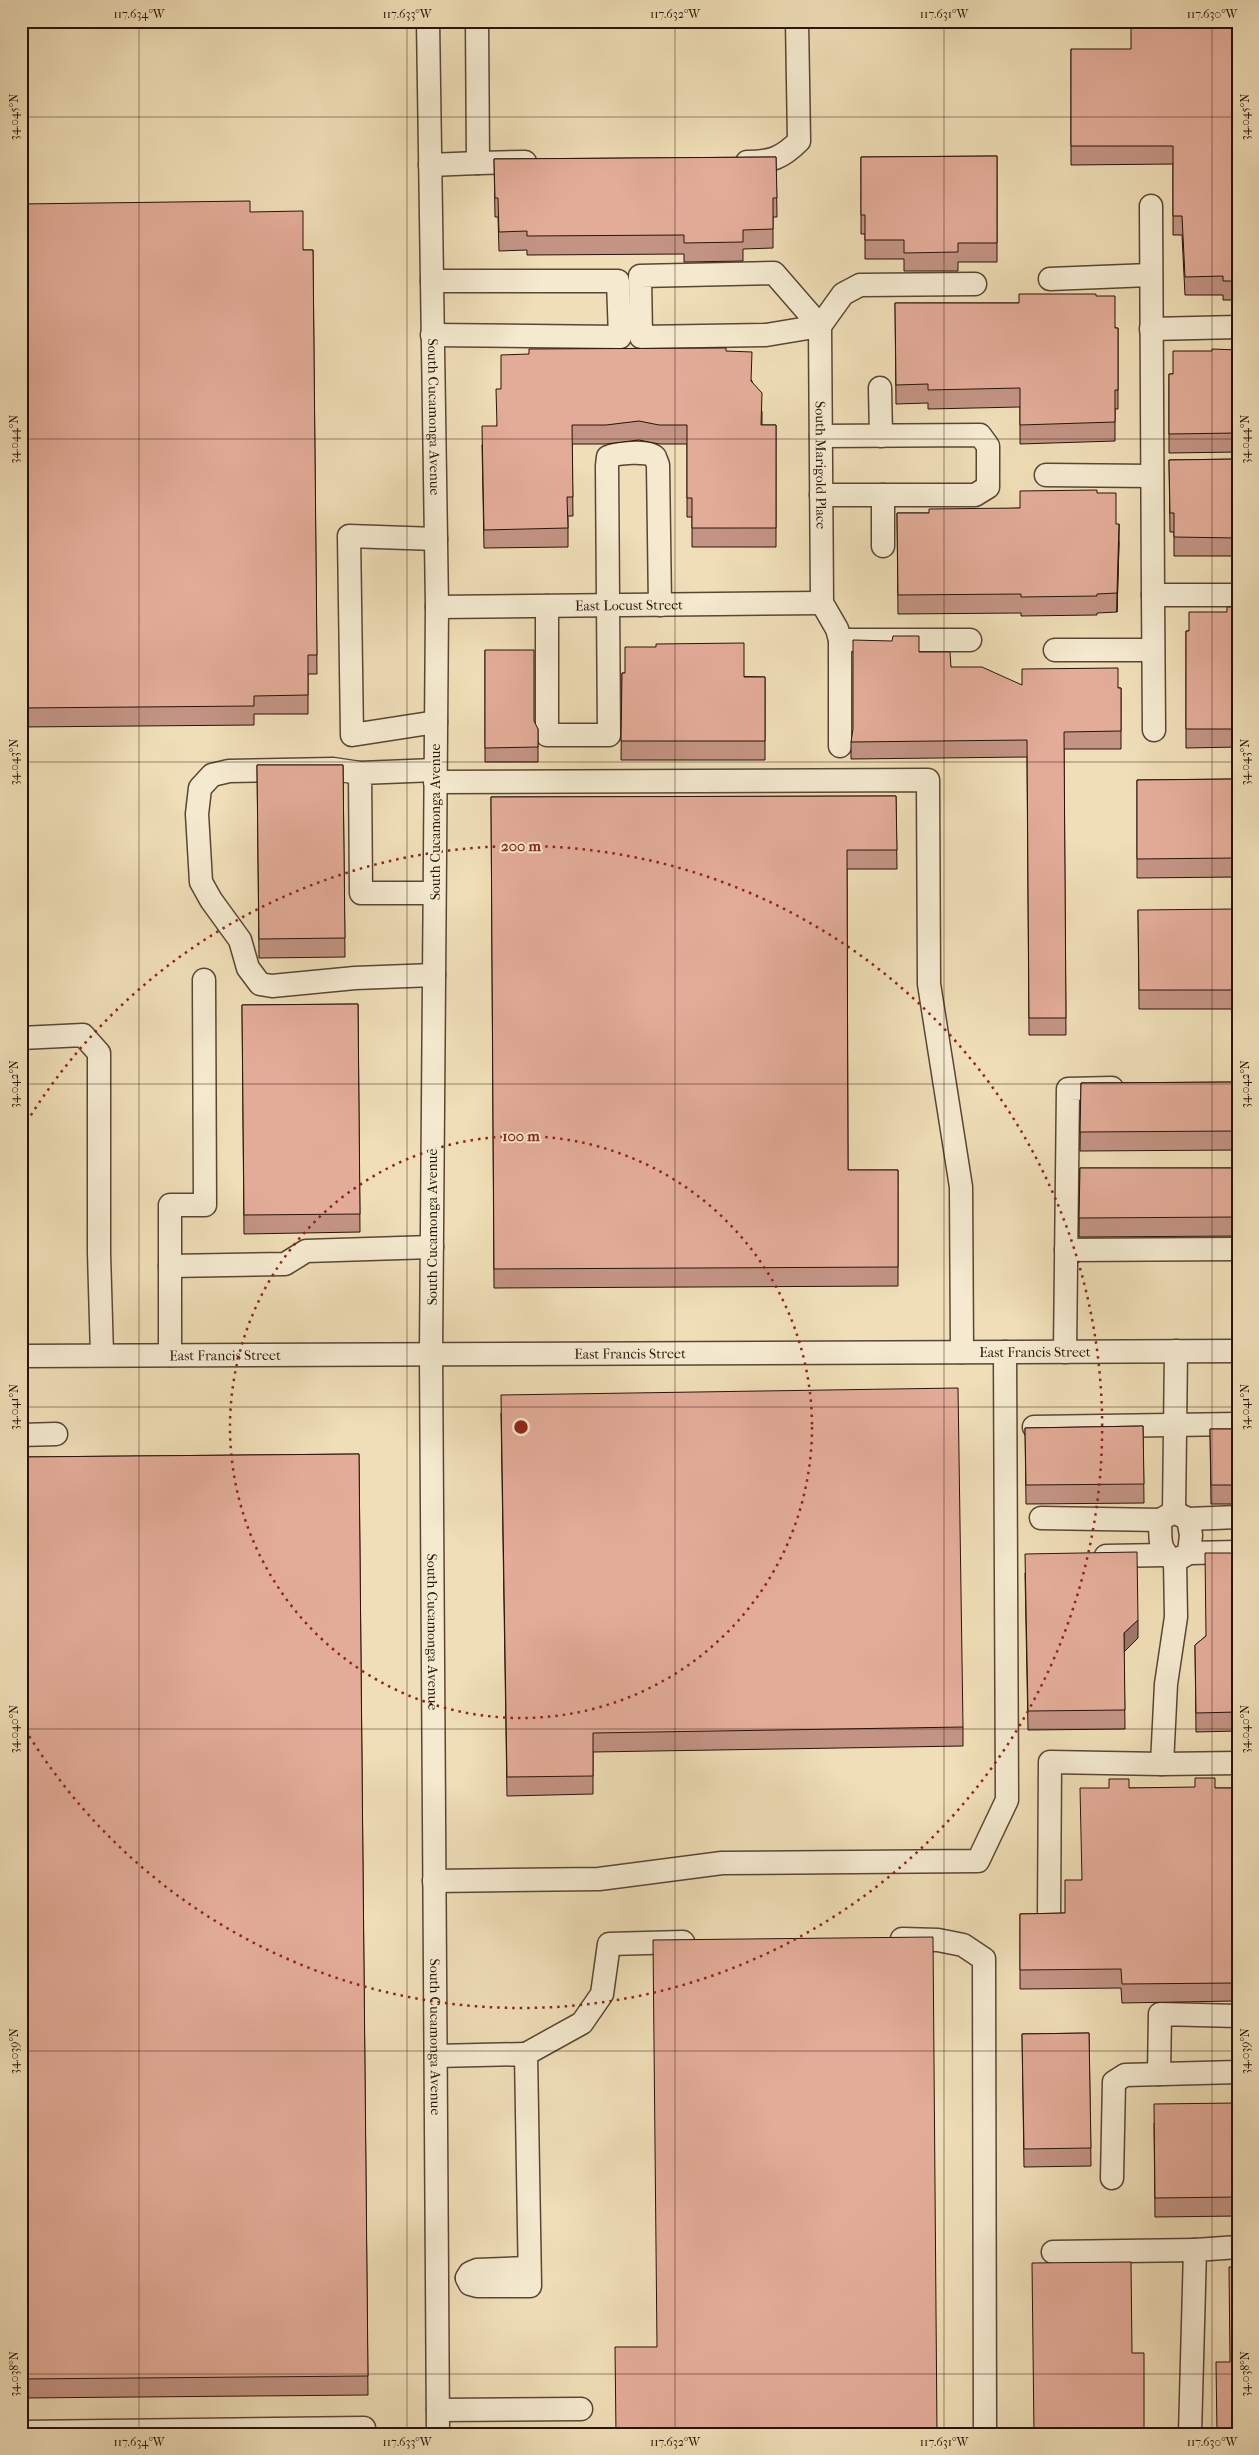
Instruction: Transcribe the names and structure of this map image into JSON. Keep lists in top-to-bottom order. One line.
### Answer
{"streets":{"street":["South Cucamonga Avenue","South Marigold Place","East Locust Street","East Francis Street"]},"crossings":[["South Cucamonga Avenue","East Locust Street"],["South Cucamonga Avenue","East Francis Street"],["South Marigold Place","East Locust Street"]],"coordinates":["117.634°W","117.633°W","117.632°W","117.631°W","117.630°W","34.045°N","34.044°N","34.043°N","34.042°N","34.041°N","34.040°N","34.039°N","34.038°N"],"rings":["200 m","100 m"]}
